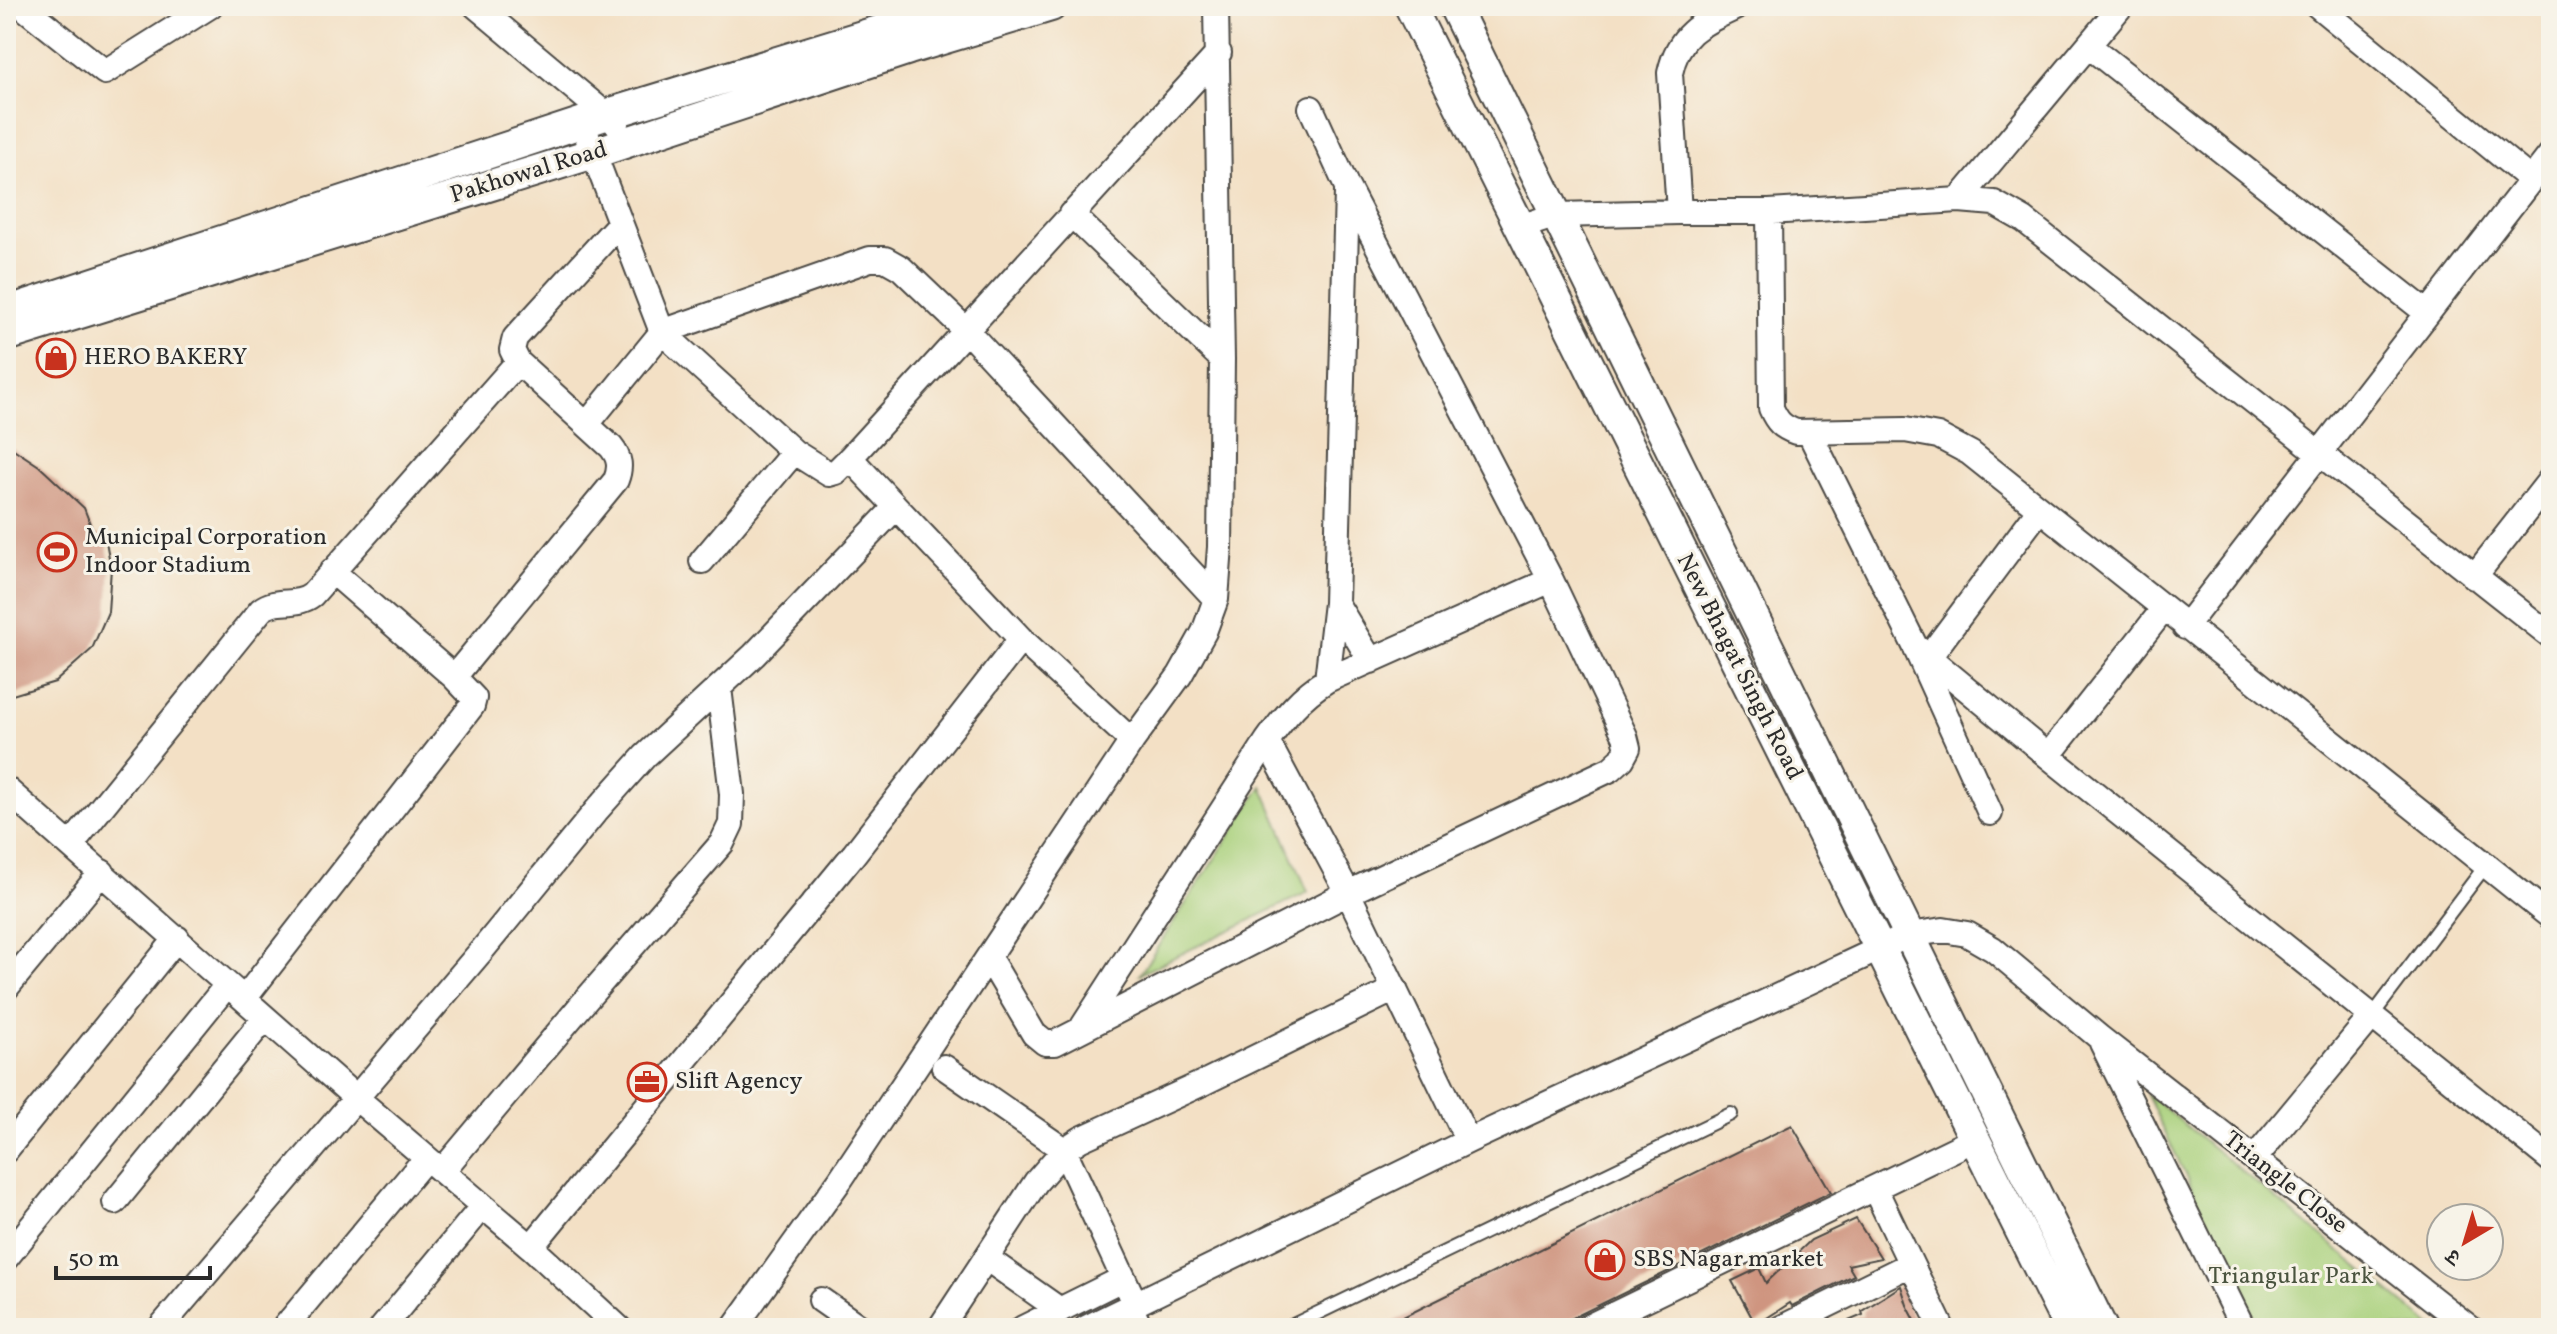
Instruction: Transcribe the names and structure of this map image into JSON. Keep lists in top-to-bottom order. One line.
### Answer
{"streets":{"street":["Pakhowal Road","New Bhagat Singh Road","Triangle Close"]},"crossings":[["New Bhagat Singh Road","Triangle Close"]],"parks":["Triangular Park"],"places":{"shop":["HERO BAKERY","SBS Nagar market"],"sports":["Municipal Corporation Indoor Stadium"],"office":["Slift Agency"]},"scale_bar":"50 m","north":"bottom left"}
